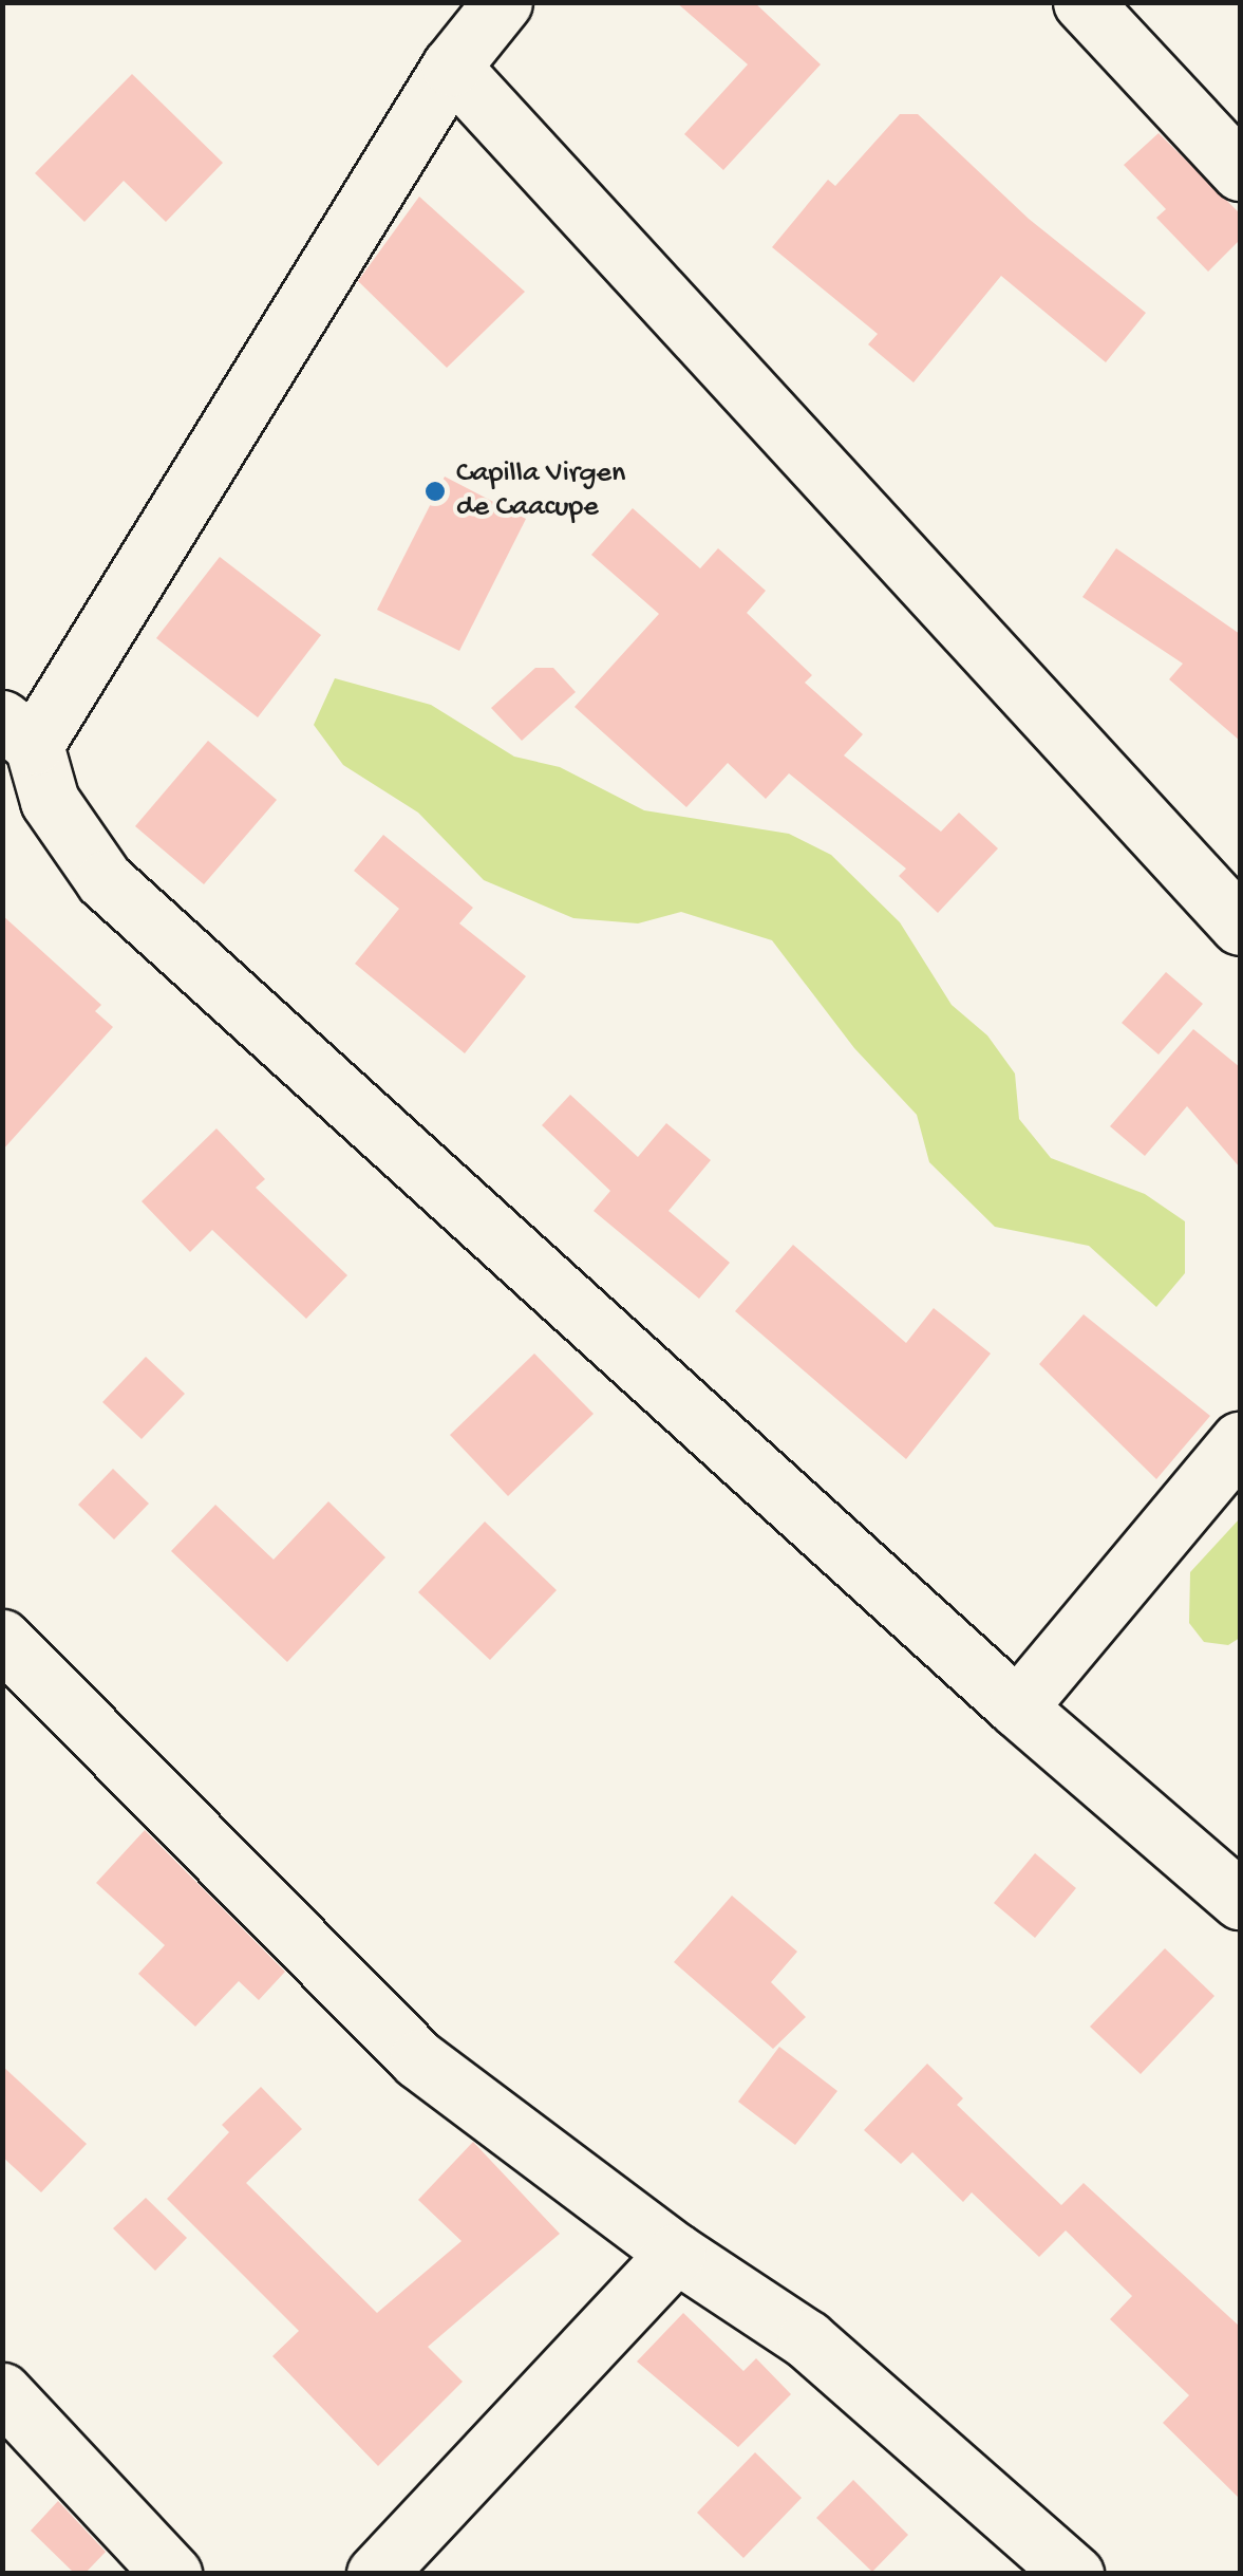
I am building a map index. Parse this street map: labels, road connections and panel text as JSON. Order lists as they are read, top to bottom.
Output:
{
  "places": ["Capilla Virgen de Caacupe"]
}
